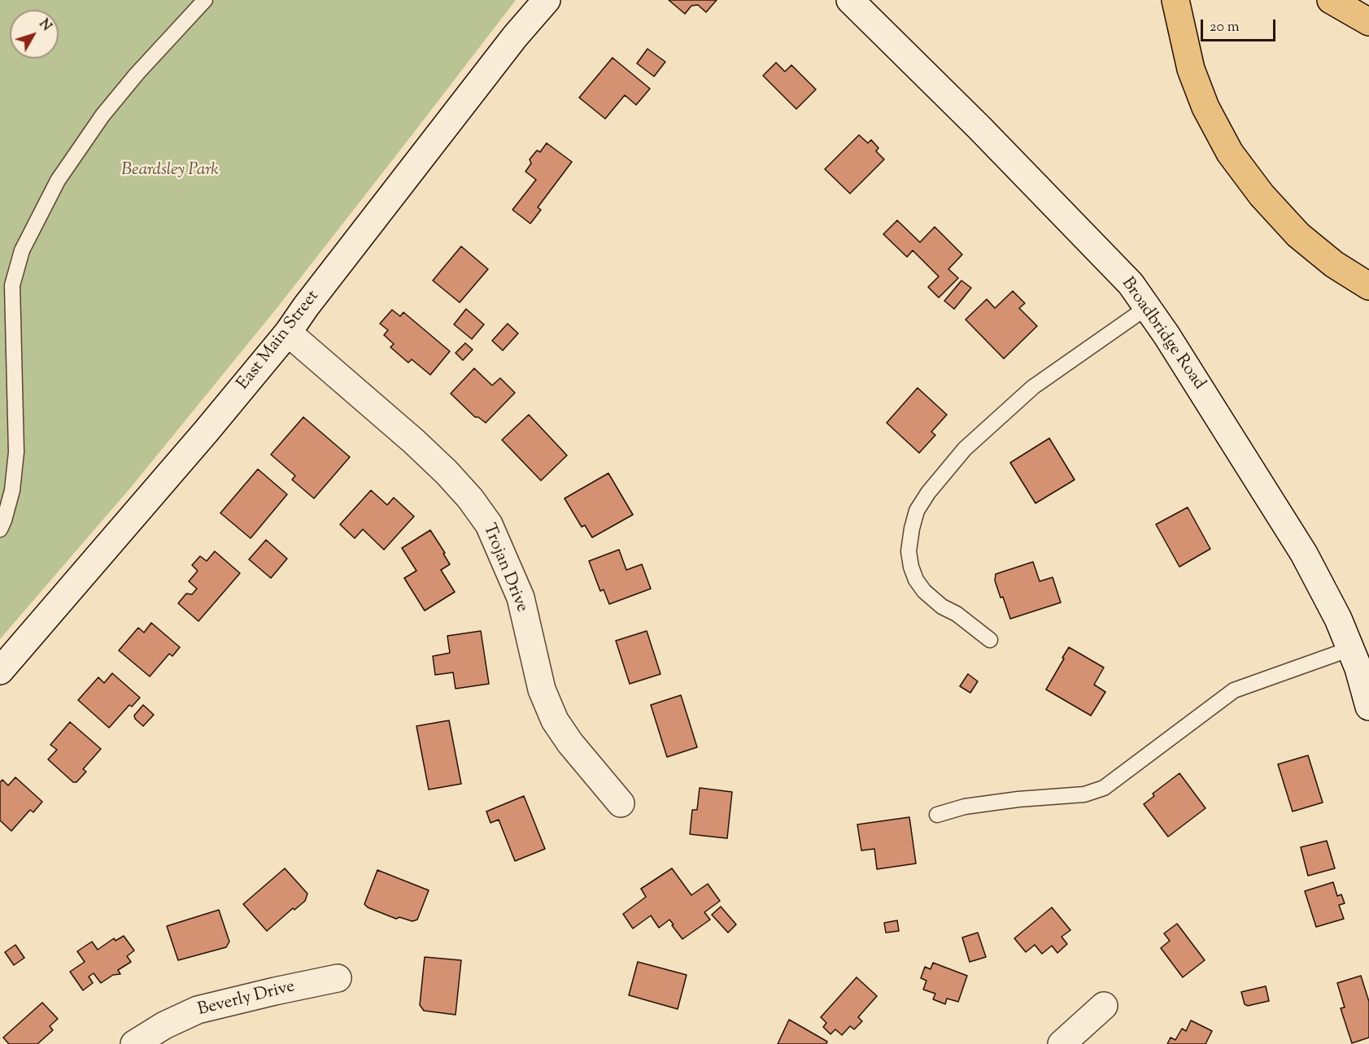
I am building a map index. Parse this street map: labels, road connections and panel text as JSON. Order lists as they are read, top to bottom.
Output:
{
  "streets": {
    "main road": [
      "Broadbridge Road",
      "East Main Street",
      "Trojan Drive",
      "Beverly Drive"
    ]
  },
  "crossings": [
    ["East Main Street", "Trojan Drive"]
  ],
  "parks": ["Beardsley Park"],
  "scale_bar": "20 m",
  "north": "top right"
}
